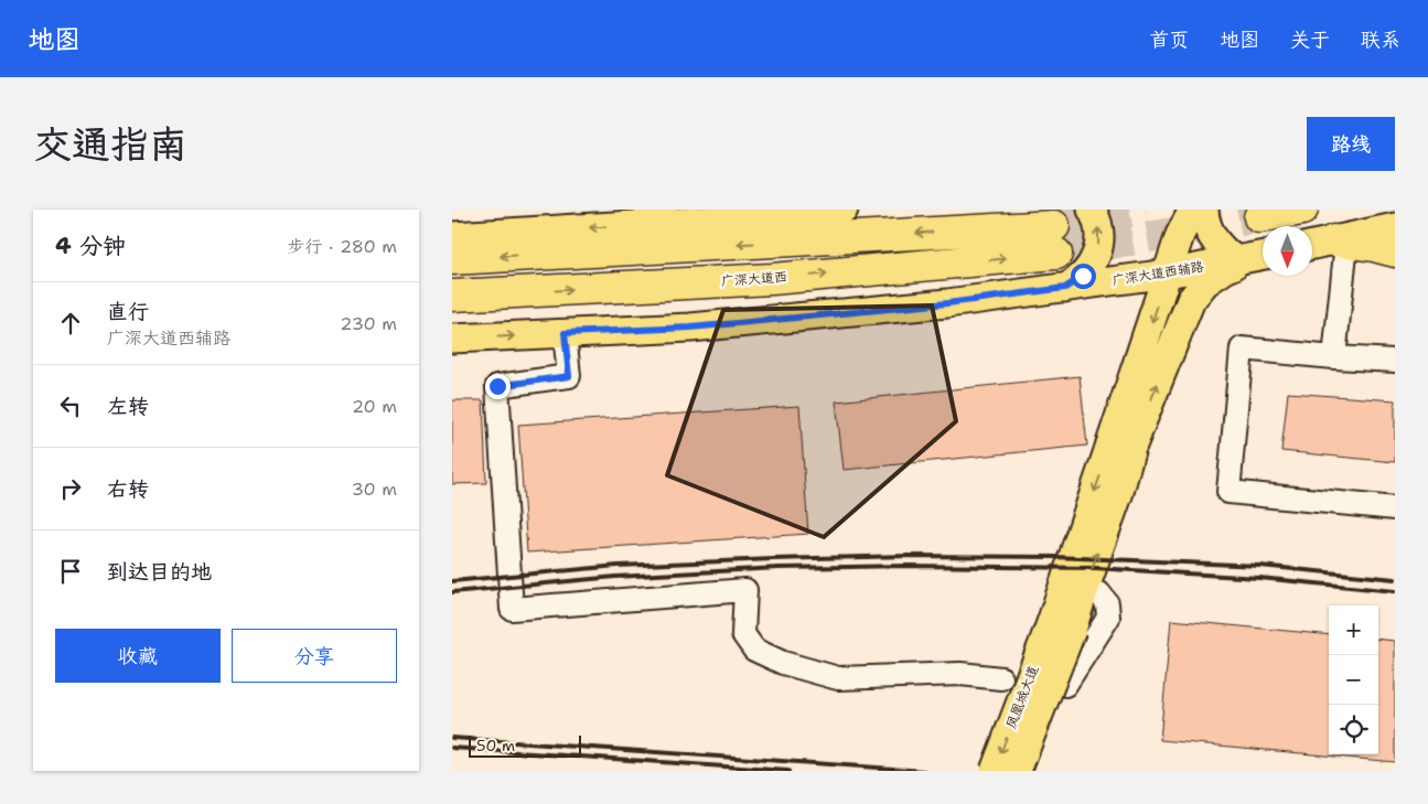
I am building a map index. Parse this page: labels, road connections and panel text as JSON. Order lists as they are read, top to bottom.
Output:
{
  "streets": {
    "highway": ["广深大道西"],
    "main road": ["广深大道西辅路", "凤凰城大道"]
  },
  "scale_bar": "50 m",
  "north": "bottom",
  "page": {
    "header": "地图",
    "nav": [
      "首页",
      "地图",
      "关于",
      "联系"
    ],
    "buttons": [
      "路线",
      ["收藏", "分享"]
    ],
    "title": "交通指南",
    "heading": ["4 分钟", "步行 · 280 m"],
    "list": [
      ["直行", "广深大道西辅路", "230 m"],
      ["左转", "20 m"],
      ["右转", "30 m"],
      "到达目的地"
    ],
    "map_buttons": ["+", "−"],
    "scale": "50 m"
  }
}
